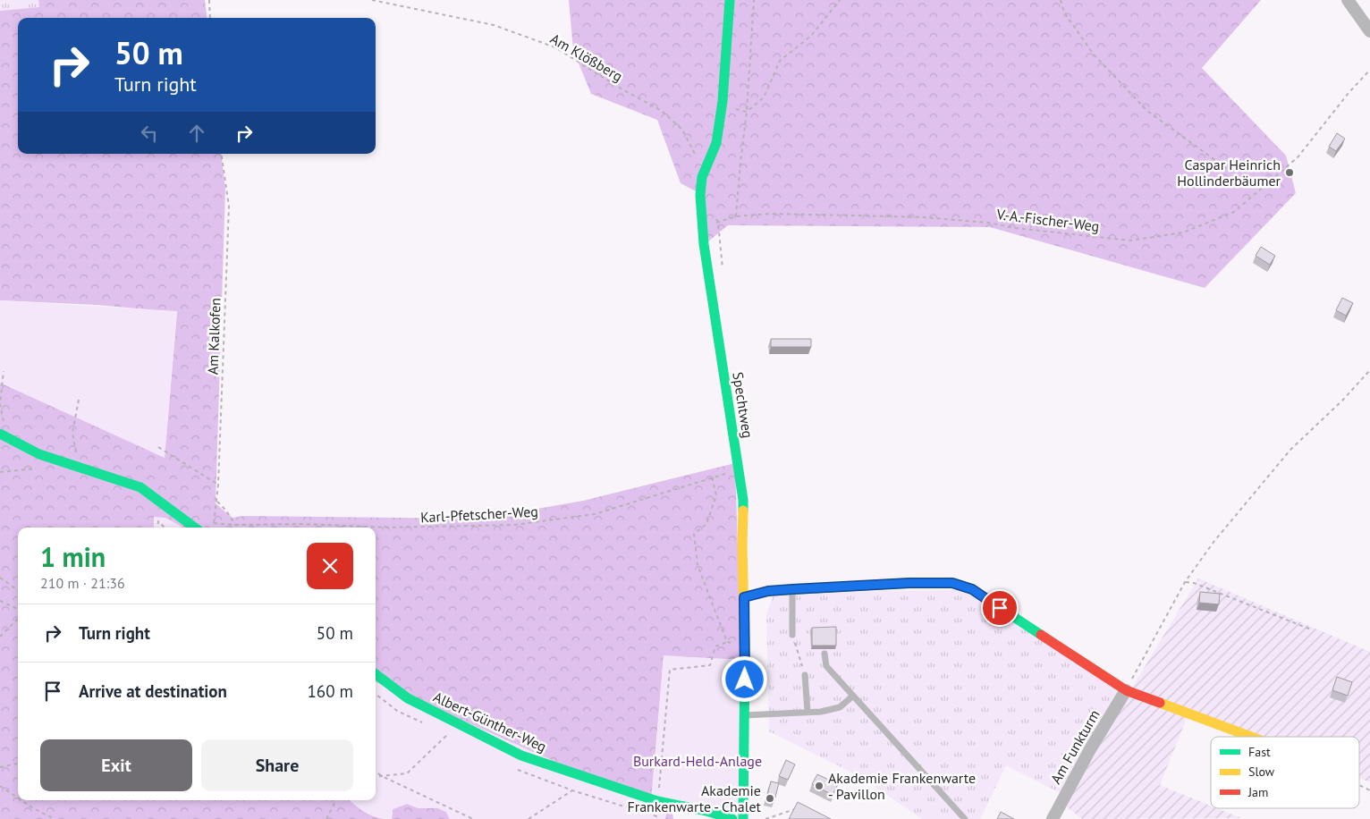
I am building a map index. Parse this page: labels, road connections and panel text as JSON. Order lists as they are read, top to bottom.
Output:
{
  "streets": {
    "street": ["Spechtweg", "Albert-Günther-Weg", "Am Funkturm"],
    "path": [
      "Am Klößberg",
      "V.-A.-Fischer-Weg",
      "Am Kalkofen",
      "Karl-Pfetscher-Weg"
    ]
  },
  "crossings": [
    ["Am Klößberg", "Spechtweg"],
    ["Am Kalkofen", "Karl-Pfetscher-Weg"],
    ["Spechtweg", "Karl-Pfetscher-Weg"]
  ],
  "parks": ["Burkard-Held-Anlage"],
  "places": ["Caspar Heinrich Hollinderbäumer", "Akademie Frankenwarte - Pavillon", "Akademie Frankenwarte - Chalet"],
  "legend": ["Fast", "Slow", "Jam"],
  "page": {
    "turn": ["50 m", "Turn right"],
    "heading": ["1 min", "210 m · 21:36"],
    "list": [
      {
        "name": "Turn right",
        "value": "50 m"
      },
      {
        "name": "Arrive at destination",
        "value": "160 m"
      }
    ],
    "buttons": ["Exit", "Share"]
  }
}
